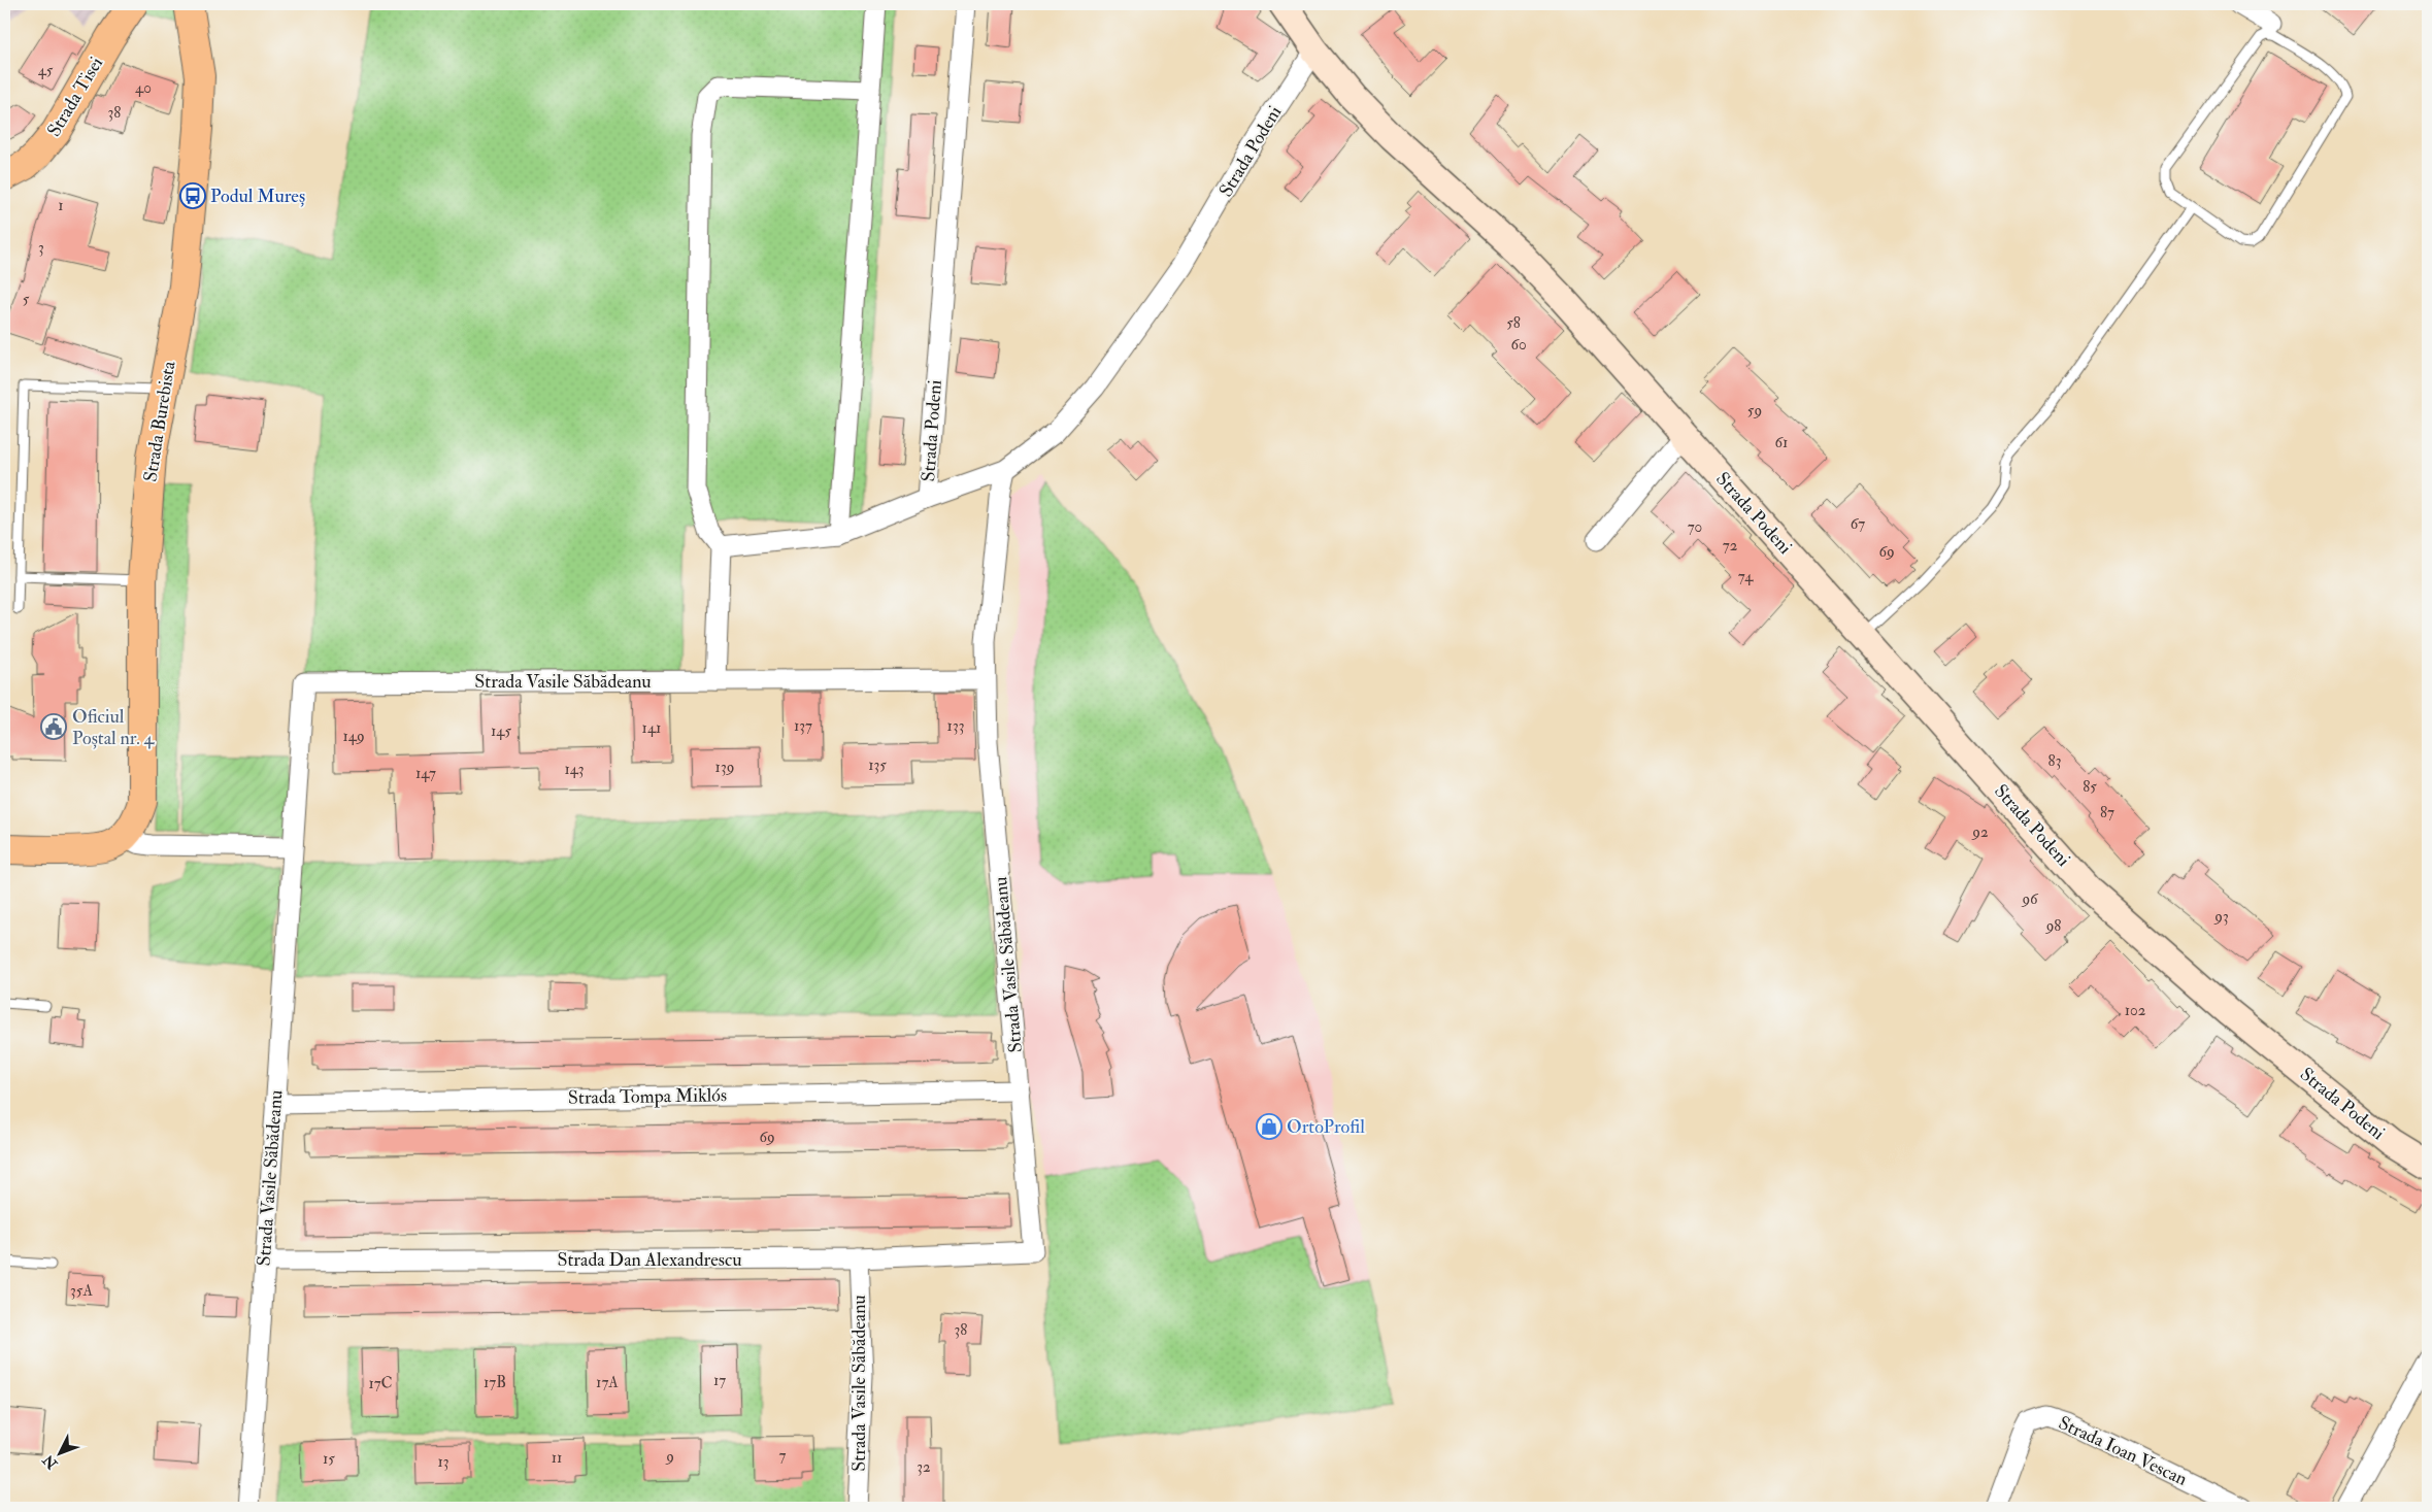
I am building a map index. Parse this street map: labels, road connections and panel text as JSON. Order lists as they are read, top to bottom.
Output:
{
  "streets": {
    "main road": ["Strada Tisei", "Strada Podeni", "Strada Burebista"],
    "street": [
      "Strada Vasile Săbădeanu",
      "Strada Tompa Miklós",
      "Strada Dan Alexandrescu",
      "Strada Ioan Vescan"
    ]
  },
  "crossings": [
    ["Strada Podeni", "Strada Vasile Săbădeanu"],
    ["Strada Vasile Săbădeanu", "Strada Tompa Miklós"],
    ["Strada Vasile Săbădeanu", "Strada Dan Alexandrescu"]
  ],
  "places": {
    "bus stop": ["Podul Mureș"],
    "public building": ["Oficiul Poștal nr. 4"],
    "shop": ["OrtoProfil"]
  },
  "house_numbers": [
    "45",
    "40",
    "38",
    "1",
    "3",
    "5",
    "58",
    "60",
    "59",
    "61",
    "67",
    "70",
    "72",
    "69",
    "74",
    "137",
    "133",
    "141",
    "145",
    "149",
    "83",
    "135",
    "139",
    "143",
    "147",
    "85",
    "87",
    "92",
    "96",
    "93",
    "98",
    "102",
    "69",
    "35A",
    "38",
    "17",
    "17B",
    "17A",
    "17C",
    "7",
    "9",
    "11",
    "15",
    "13",
    "32"
  ],
  "north": "bottom left"
}
